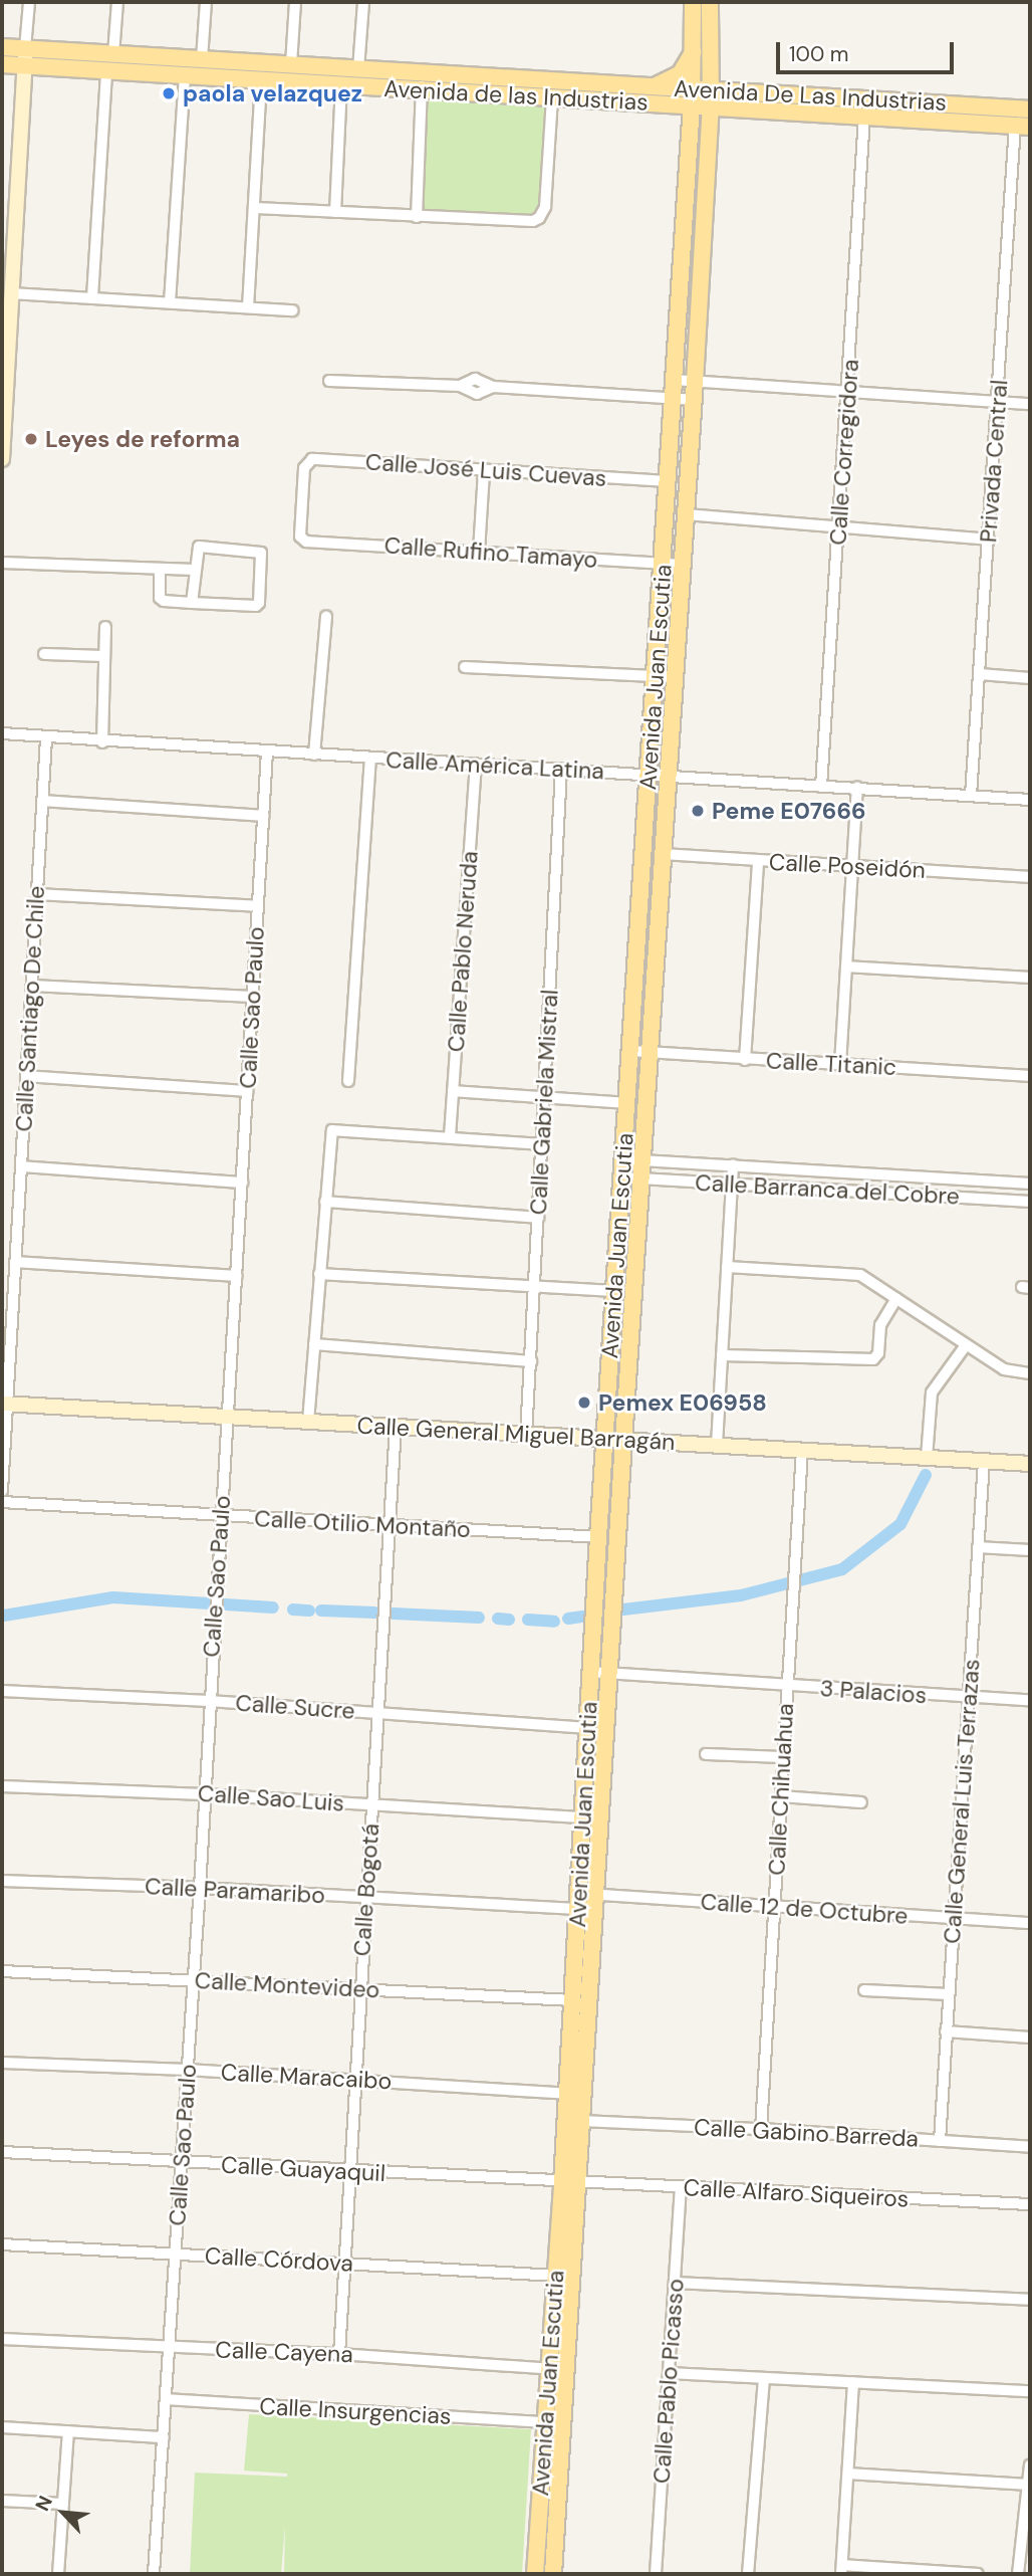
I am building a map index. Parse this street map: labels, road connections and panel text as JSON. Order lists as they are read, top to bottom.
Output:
{
  "streets": {
    "main road": [
      "Avenida de las Industrias",
      "Avenida De Las Industrias",
      "Avenida Juan Escutia",
      "Calle General Miguel Barragán"
    ],
    "street": [
      "Calle Corregidora",
      "Privada Central",
      "Calle José Luis Cuevas",
      "Calle Rufino Tamayo",
      "Calle América Latina",
      "Calle Poseidón",
      "Calle Pablo Neruda",
      "Calle Sao Paulo",
      "Calle Santiago De Chile",
      "Calle Titanic",
      "Calle Gabriela Mistral",
      "Calle Barranca del Cobre",
      "Calle Otilio Montaño",
      "3 Palacios",
      "Calle Sucre",
      "Calle Chihuahua",
      "Calle Sao Luis",
      "Calle General Luis Terrazas",
      "Calle Bogotá",
      "Calle Paramaribo",
      "Calle 12 de Octubre",
      "Calle Montevideo",
      "Calle Maracaibo",
      "Calle Gabino Barreda",
      "Calle Guayaquil",
      "Calle Alfaro Siqueiros",
      "Calle Córdova",
      "Calle Cayena",
      "Calle Pablo Picasso",
      "Calle Insurgencias"
    ]
  },
  "crossings": [
    ["Avenida de las Industrias", "Calle Corregidora"],
    ["Avenida de las Industrias", "Privada Central"],
    ["Avenida de las Industrias", "Avenida Juan Escutia"],
    ["Avenida De Las Industrias", "Avenida Juan Escutia"],
    ["Calle Corregidora", "Calle América Latina"],
    ["Privada Central", "Calle América Latina"],
    ["Calle José Luis Cuevas", "Calle Rufino Tamayo"],
    ["Calle José Luis Cuevas", "Avenida Juan Escutia"],
    ["Calle Rufino Tamayo", "Avenida Juan Escutia"],
    ["Avenida Juan Escutia", "Calle América Latina"],
    ["Avenida Juan Escutia", "Calle Poseidón"],
    ["Avenida Juan Escutia", "Calle Titanic"],
    ["Avenida Juan Escutia", "Calle Barranca del Cobre"],
    ["Avenida Juan Escutia", "Calle General Miguel Barragán"],
    ["Avenida Juan Escutia", "Calle Otilio Montaño"],
    ["Avenida Juan Escutia", "3 Palacios"],
    ["Avenida Juan Escutia", "Calle Sucre"],
    ["Avenida Juan Escutia", "Calle Sao Luis"],
    ["Avenida Juan Escutia", "Calle Paramaribo"],
    ["Avenida Juan Escutia", "Calle 12 de Octubre"],
    ["Avenida Juan Escutia", "Calle Montevideo"],
    ["Avenida Juan Escutia", "Calle Maracaibo"],
    ["Avenida Juan Escutia", "Calle Gabino Barreda"],
    ["Avenida Juan Escutia", "Calle Guayaquil"],
    ["Avenida Juan Escutia", "Calle Alfaro Siqueiros"],
    ["Avenida Juan Escutia", "Calle Córdova"],
    ["Avenida Juan Escutia", "Calle Cayena"],
    ["Avenida Juan Escutia", "Calle Insurgencias"],
    ["Calle América Latina", "Calle Pablo Neruda"],
    ["Calle América Latina", "Calle Sao Paulo"],
    ["Calle América Latina", "Calle Santiago De Chile"],
    ["Calle América Latina", "Calle Gabriela Mistral"],
    ["Calle Sao Paulo", "Calle General Miguel Barragán"],
    ["Calle Sao Paulo", "Calle Otilio Montaño"],
    ["Calle Sao Paulo", "Calle Sucre"],
    ["Calle Sao Paulo", "Calle Sao Luis"],
    ["Calle Sao Paulo", "Calle Paramaribo"],
    ["Calle Sao Paulo", "Calle Montevideo"],
    ["Calle Sao Paulo", "Calle Maracaibo"],
    ["Calle Sao Paulo", "Calle Guayaquil"],
    ["Calle Sao Paulo", "Calle Córdova"],
    ["Calle Sao Paulo", "Calle Cayena"],
    ["Calle Sao Paulo", "Calle Insurgencias"],
    ["Calle Santiago De Chile", "Calle General Miguel Barragán"],
    ["Calle Gabriela Mistral", "Calle General Miguel Barragán"],
    ["Calle General Miguel Barragán", "Calle Chihuahua"],
    ["Calle General Miguel Barragán", "Calle General Luis Terrazas"],
    ["Calle General Miguel Barragán", "Calle Bogotá"],
    ["Calle Otilio Montaño", "Calle Bogotá"],
    ["3 Palacios", "Calle Chihuahua"],
    ["3 Palacios", "Calle General Luis Terrazas"],
    ["Calle Sucre", "Calle Bogotá"],
    ["Calle Chihuahua", "Calle 12 de Octubre"],
    ["Calle Chihuahua", "Calle Gabino Barreda"],
    ["Calle Sao Luis", "Calle Bogotá"],
    ["Calle General Luis Terrazas", "Calle 12 de Octubre"],
    ["Calle General Luis Terrazas", "Calle Gabino Barreda"],
    ["Calle Bogotá", "Calle Paramaribo"],
    ["Calle Bogotá", "Calle Montevideo"],
    ["Calle Bogotá", "Calle Maracaibo"],
    ["Calle Bogotá", "Calle Guayaquil"],
    ["Calle Bogotá", "Calle Córdova"],
    ["Calle Bogotá", "Calle Cayena"],
    ["Calle Paramaribo", "Calle 12 de Octubre"],
    ["Calle Guayaquil", "Calle Alfaro Siqueiros"],
    ["Calle Alfaro Siqueiros", "Calle Pablo Picasso"]
  ],
  "places": [
    "paola velazquez",
    "Leyes de reforma",
    "Peme E07666",
    "Pemex E06958"
  ],
  "scale_bar": "100 m",
  "north": "top left"
}
